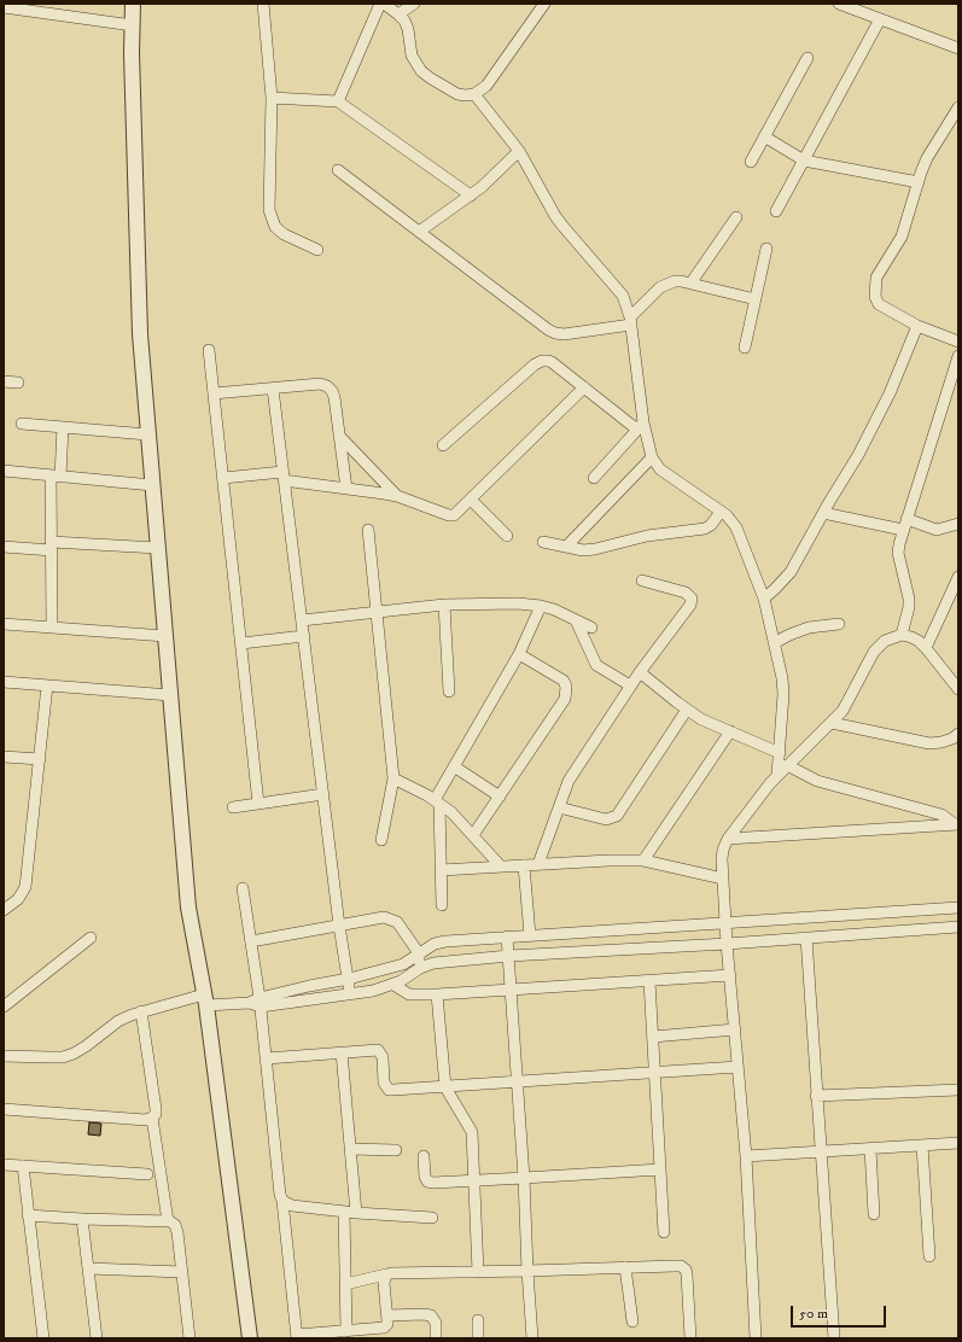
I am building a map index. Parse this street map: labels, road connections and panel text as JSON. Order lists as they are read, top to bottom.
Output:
{
  "scale_bar": "50 m"
}
